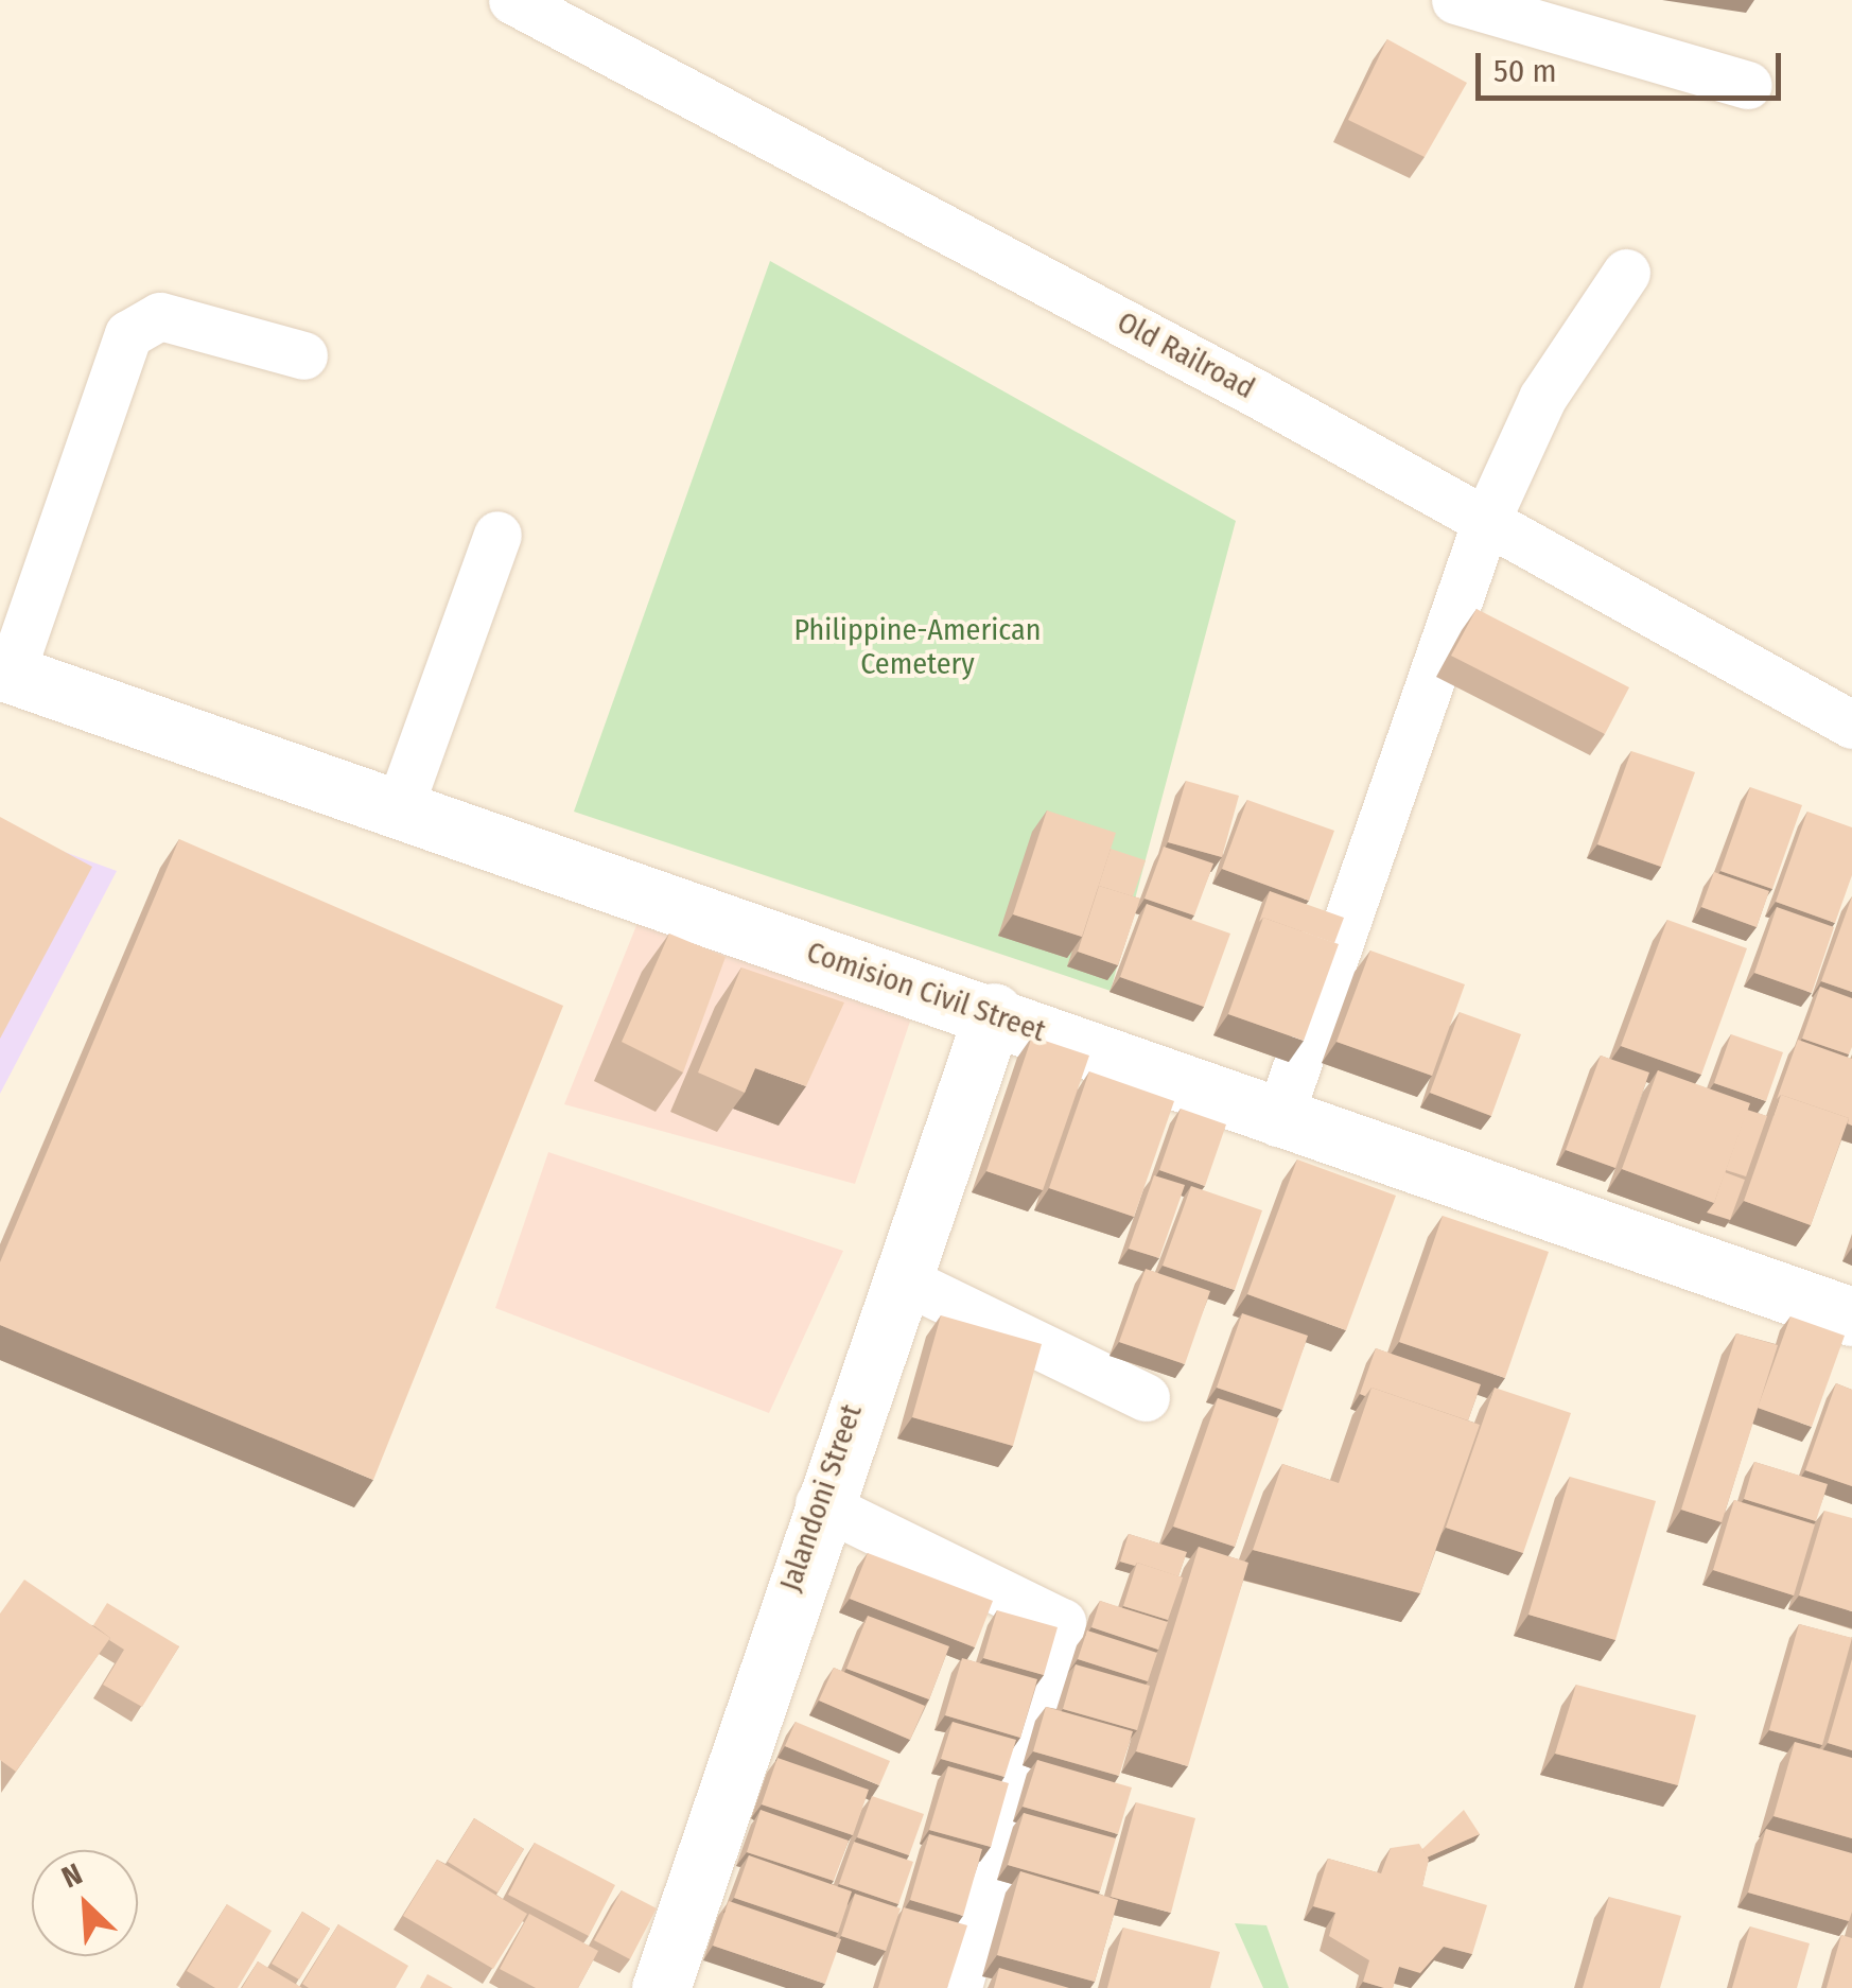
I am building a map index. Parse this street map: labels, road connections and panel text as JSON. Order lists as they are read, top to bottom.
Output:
{
  "streets": {
    "main road": ["Comision Civil Street", "Jalandoni Street"],
    "street": ["Old Railroad"]
  },
  "crossings": [
    ["Comision Civil Street", "Jalandoni Street"]
  ],
  "parks": ["Philippine-American Cemetery"],
  "scale_bar": "50 m",
  "north": "top left"
}
